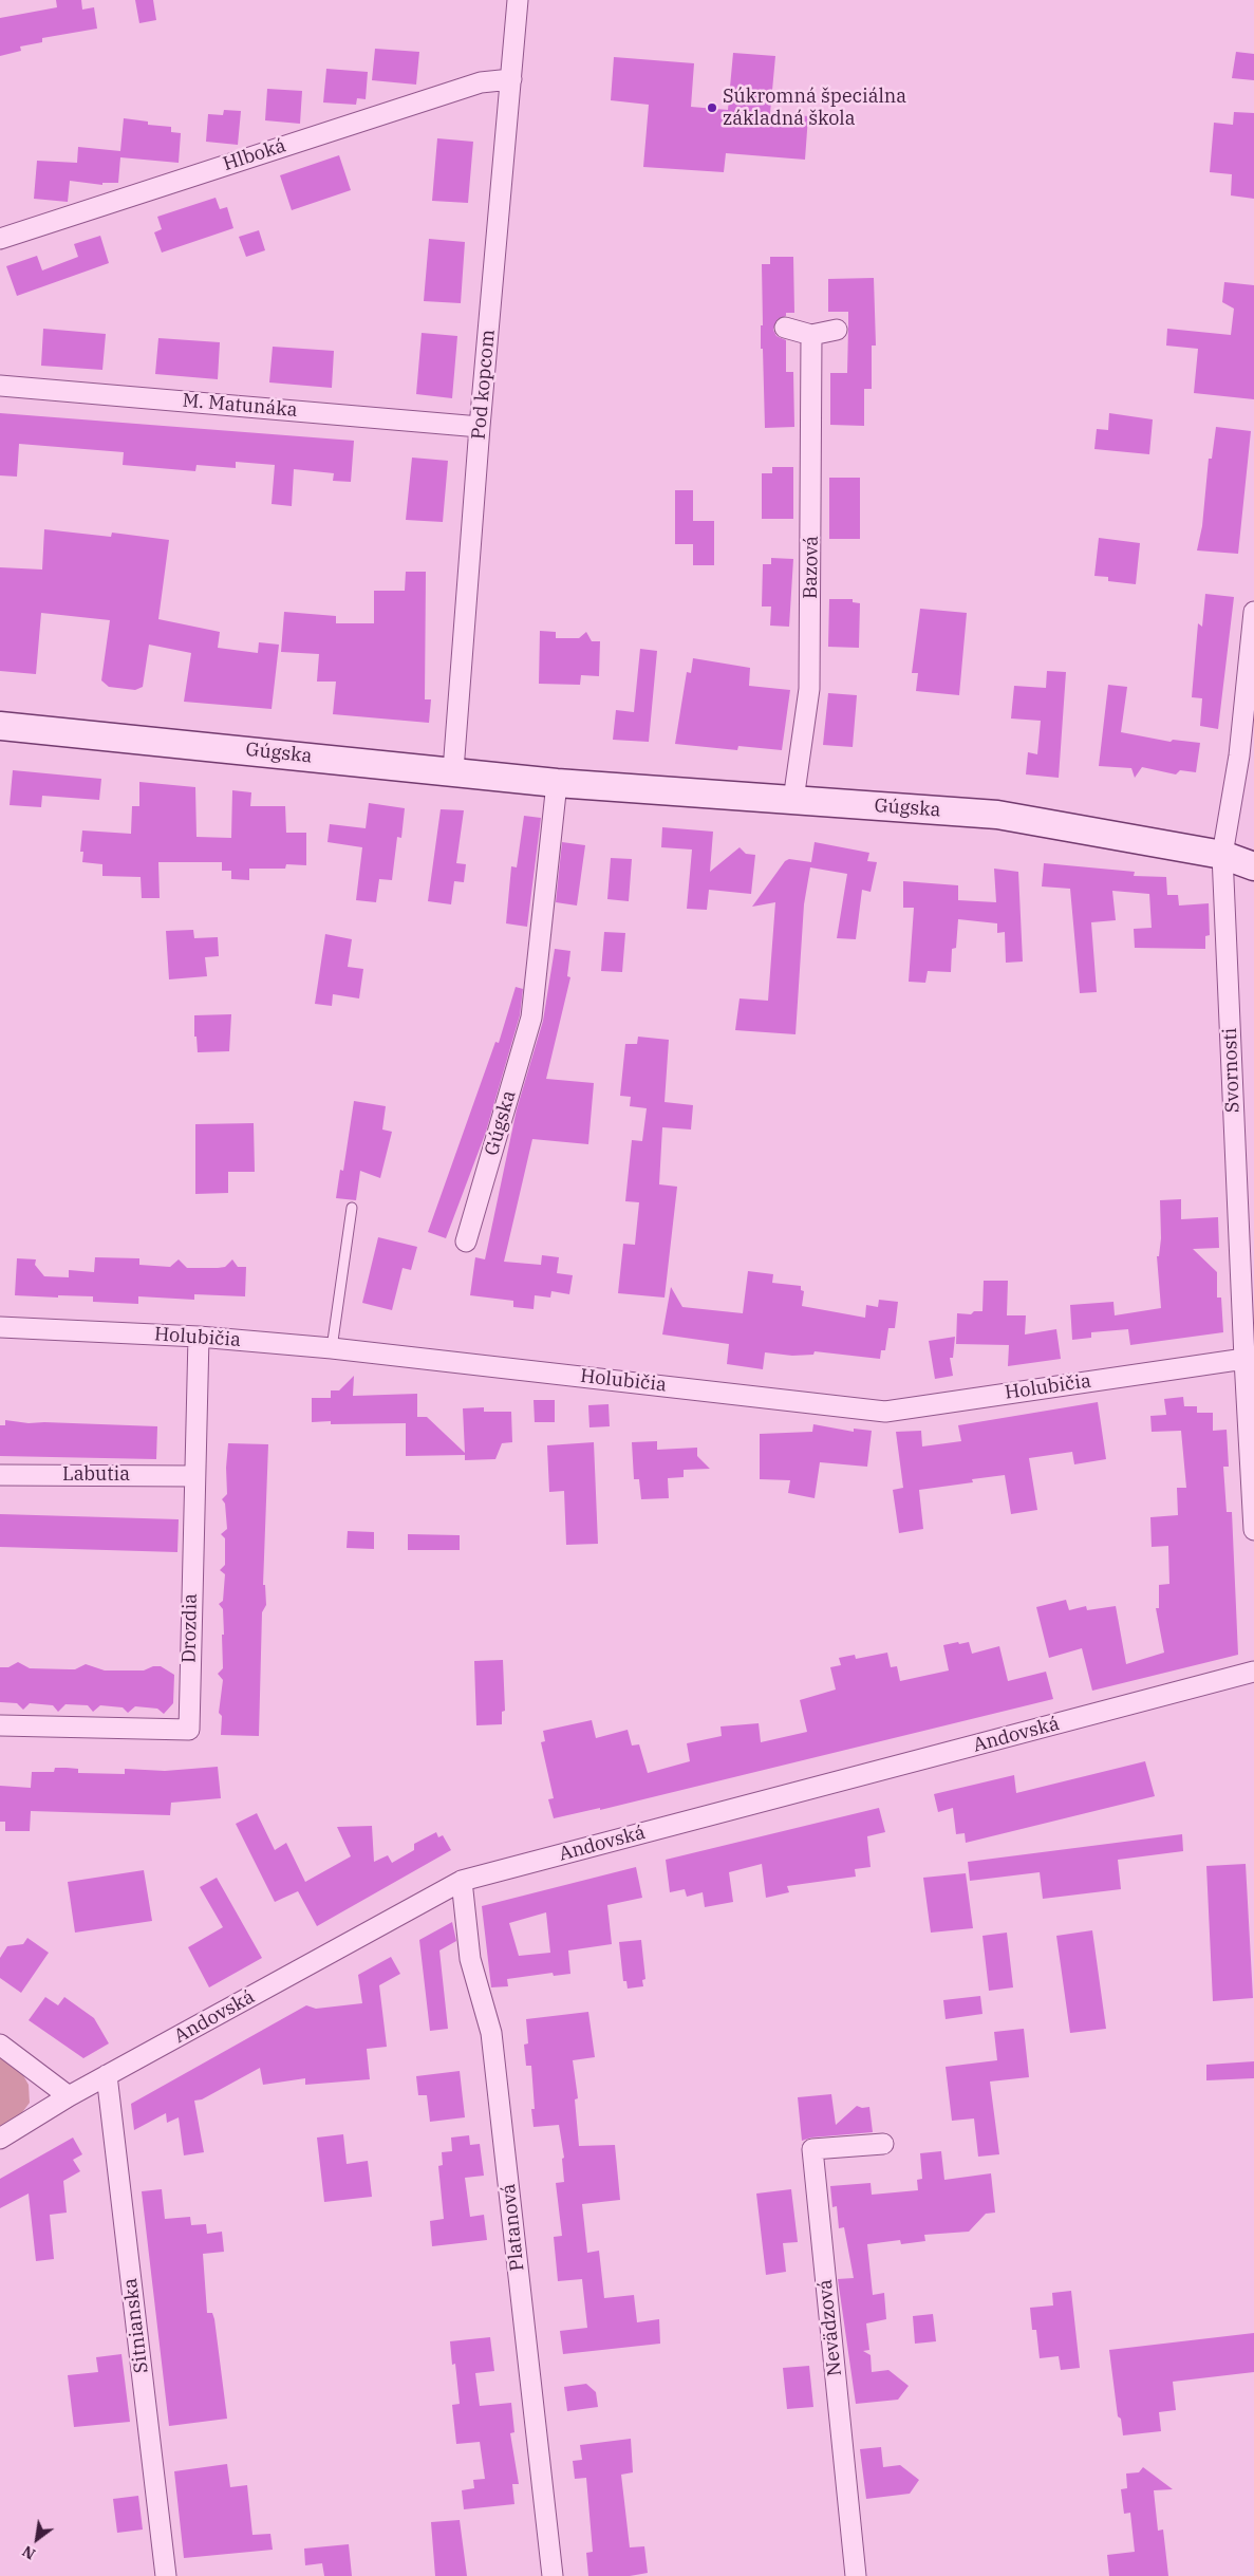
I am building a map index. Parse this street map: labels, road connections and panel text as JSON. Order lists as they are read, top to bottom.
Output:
{
  "streets": {
    "main road": ["Gúgska"],
    "street": [
      "Hlboká",
      "Pod kopcom",
      "M. Matunáka",
      "Bazová",
      "Svornosti",
      "Holubičia",
      "Labutia",
      "Drozdia",
      "Andovská",
      "Platanová",
      "Sitnianska",
      "Nevädzová"
    ]
  },
  "crossings": [
    ["Hlboká", "Pod kopcom"],
    ["Pod kopcom", "M. Matunáka"],
    ["Pod kopcom", "Gúgska"],
    ["Bazová", "Gúgska"],
    ["Gúgska", "Svornosti"],
    ["Svornosti", "Holubičia"],
    ["Holubičia", "Drozdia"],
    ["Labutia", "Drozdia"],
    ["Andovská", "Platanová"],
    ["Andovská", "Sitnianska"]
  ],
  "places": ["Súkromná špeciálna základná škola"],
  "north": "bottom left"
}
